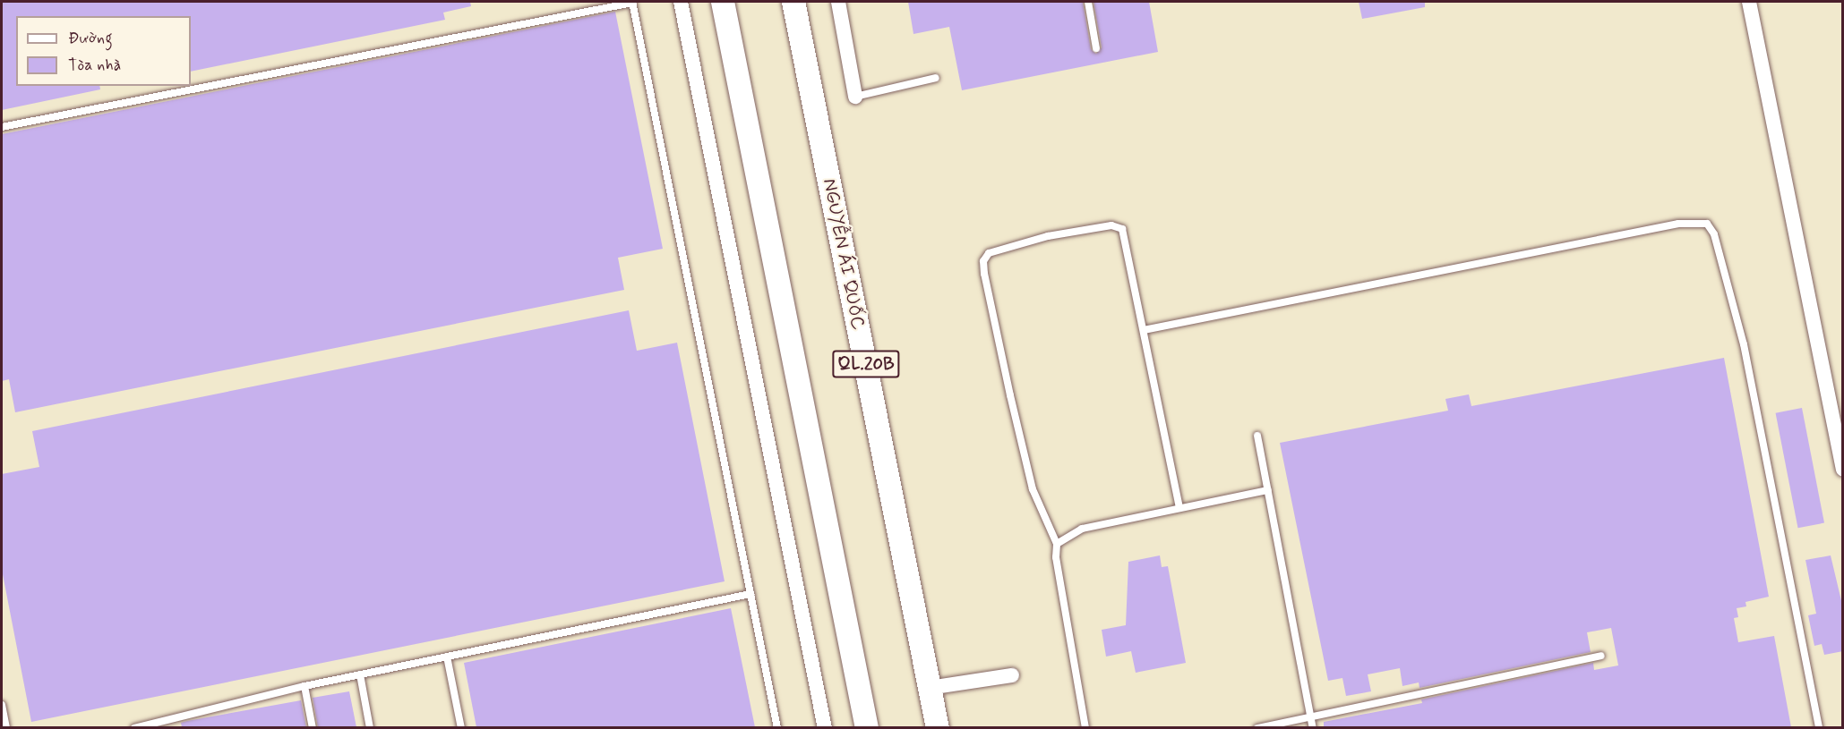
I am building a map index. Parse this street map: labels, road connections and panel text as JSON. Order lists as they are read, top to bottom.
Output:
{
  "streets": {
    "main road": ["NGUYỄN ÁI QUỐC", "QL.20B"]
  },
  "legend": ["Đường", "Tòa nhà"]
}
